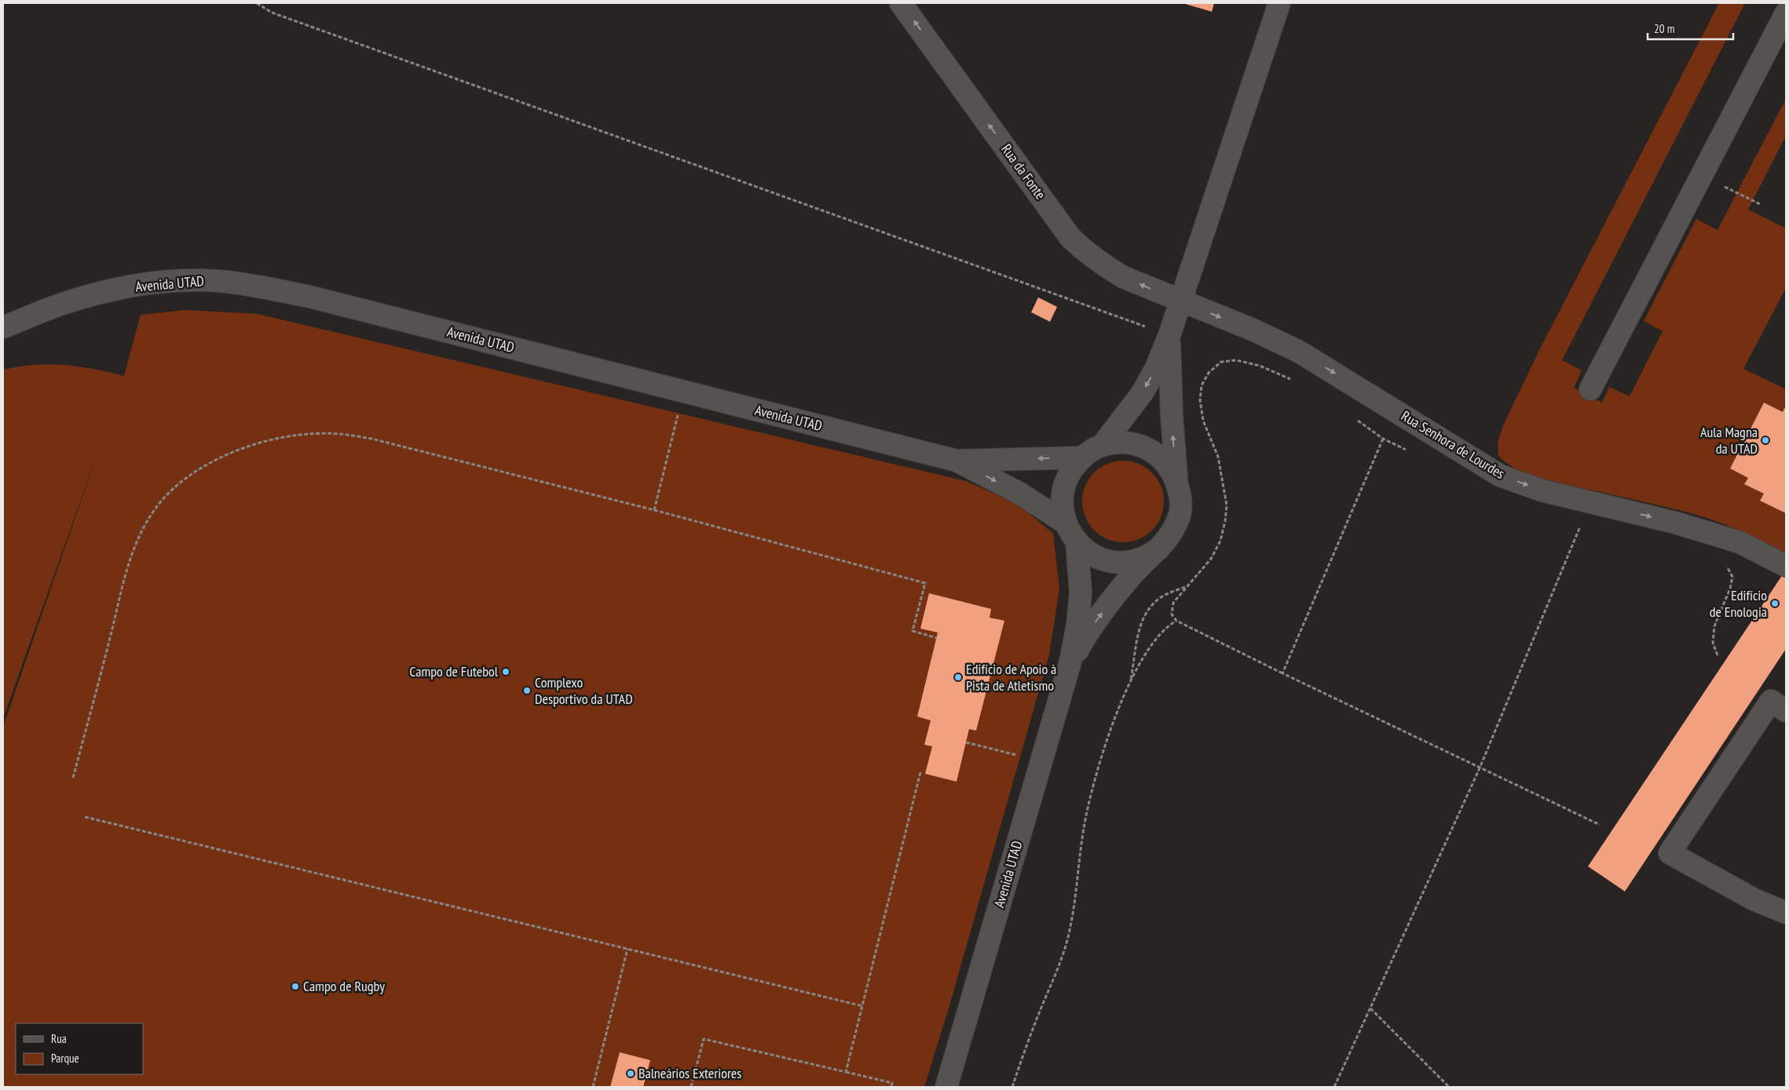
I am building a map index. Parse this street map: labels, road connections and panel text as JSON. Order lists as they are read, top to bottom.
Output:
{
  "streets": {
    "street": ["Rua da Fonte", "Avenida UTAD", "Rua Senhora de Lourdes"]
  },
  "crossings": [
    ["Rua da Fonte", "Rua Senhora de Lourdes"]
  ],
  "one_way": ["Rua da Fonte", "Rua Senhora de Lourdes"],
  "places": [
    "Aula Magna da UTAD",
    "Edifício de Enologia",
    "Campo de Futebol",
    "Edifício de Apoio à Pista de Atletismo",
    "Complexo Desportivo da UTAD",
    "Campo de Rugby",
    "Balneários Exteriores"
  ],
  "legend": ["Rua", "Parque"],
  "scale_bar": "20 m"
}
